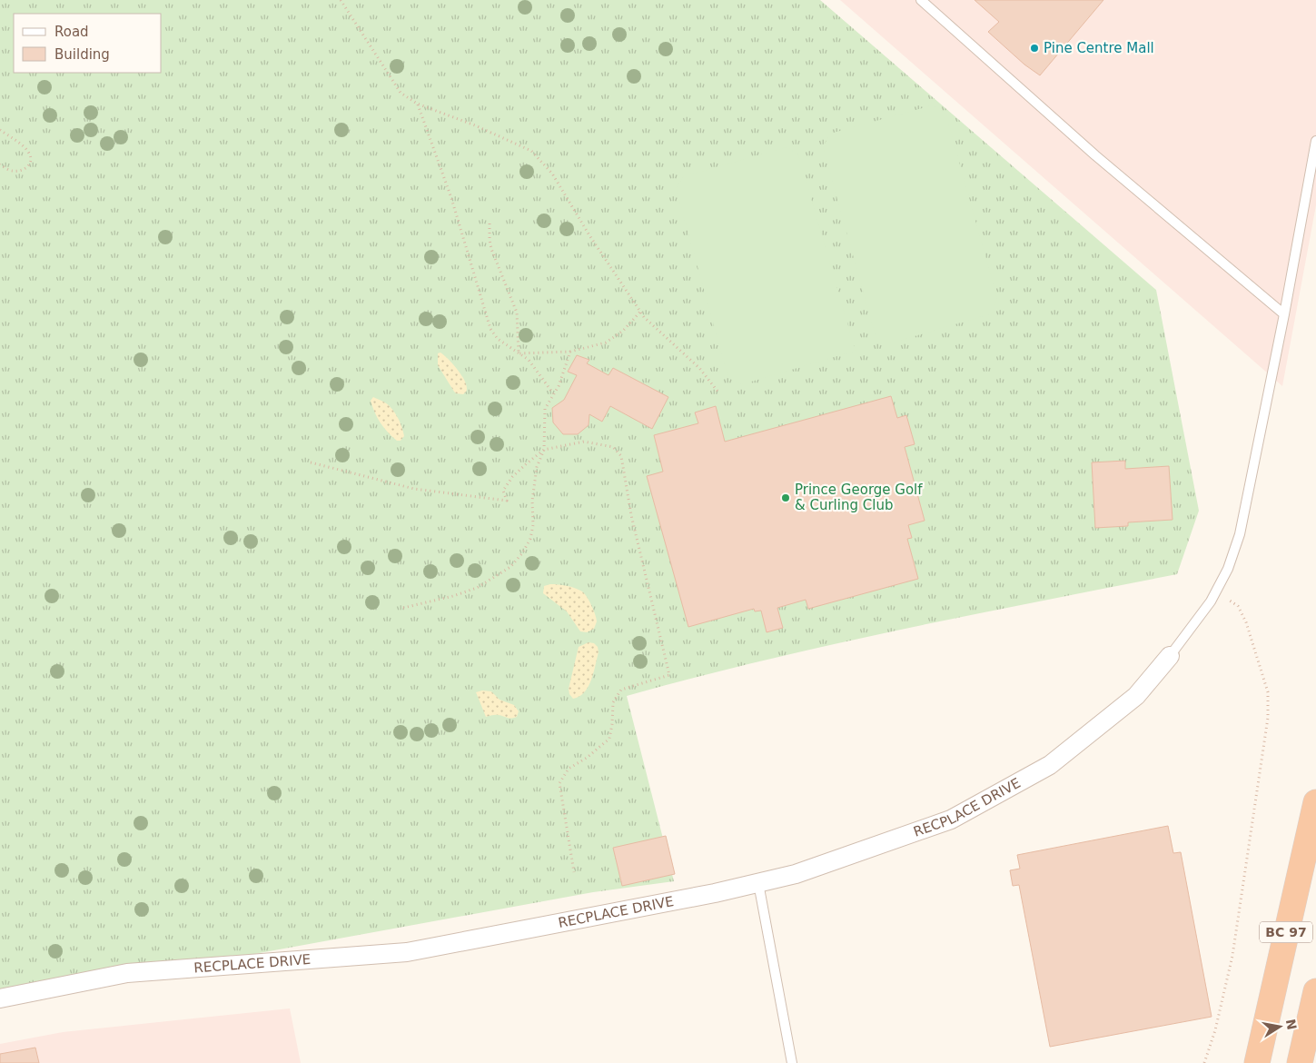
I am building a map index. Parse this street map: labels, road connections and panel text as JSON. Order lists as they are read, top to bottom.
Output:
{
  "streets": {
    "highway": ["BC 97"],
    "street": ["RECPLACE DRIVE"]
  },
  "places": ["Pine Centre Mall", "Prince George Golf & Curling Club"],
  "legend": ["Road", "Building"],
  "north": "right"
}
